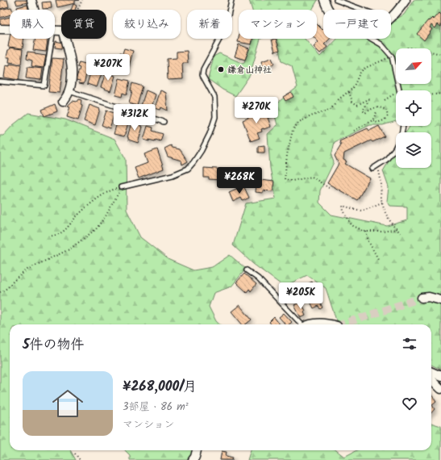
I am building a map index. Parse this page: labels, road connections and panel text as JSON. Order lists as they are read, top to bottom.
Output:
{
  "places": ["鎌倉山神社"],
  "north": "top right",
  "page": {
    "chip": [
      "購入",
      "賃貸",
      "絞り込み",
      "新着",
      "マンション",
      "一戸建て"
    ],
    "price": [
      "¥207K",
      "¥270K",
      "¥312K",
      "¥268K",
      "¥205K"
    ],
    "heading": "5件の物件",
    "list": [
      {
        "name": "¥268,000/月",
        "note": "3部屋 · 86 m² · マンション"
      }
    ]
  }
}
